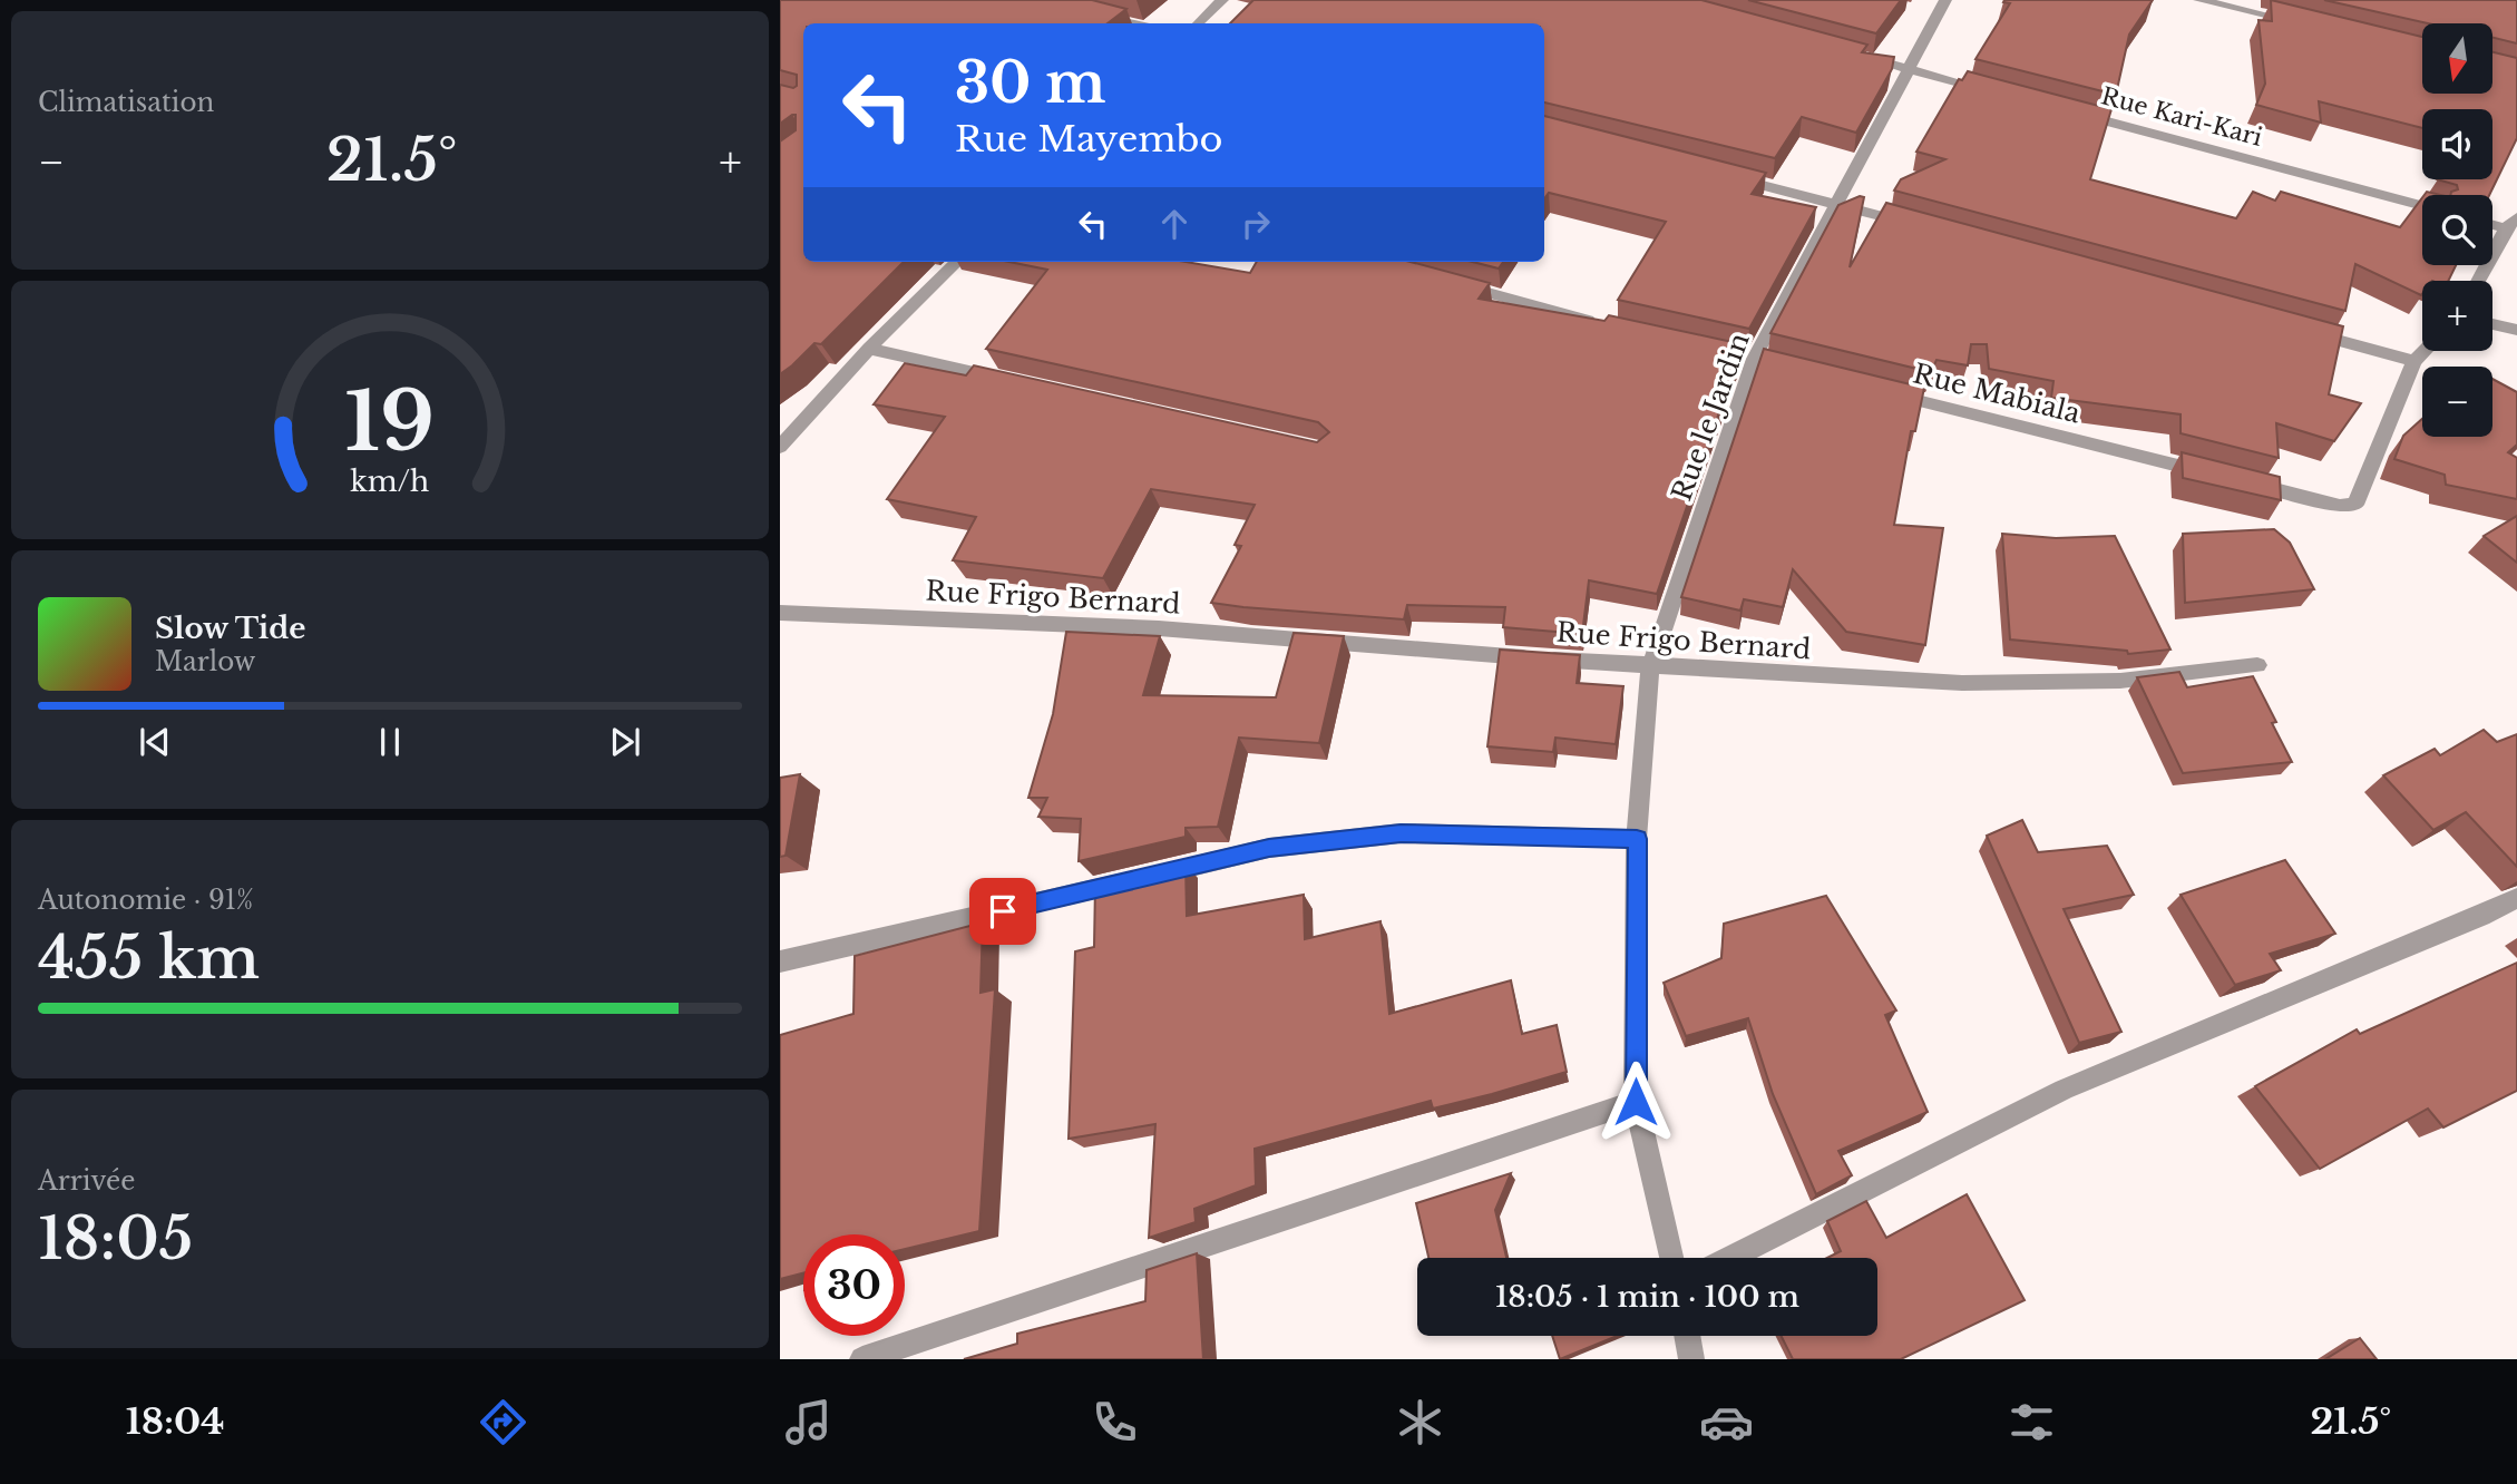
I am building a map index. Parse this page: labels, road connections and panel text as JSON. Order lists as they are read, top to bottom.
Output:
{
  "streets": {
    "street": [
      "Rue Kari-Kari",
      "Rue Mabiala",
      "Rue le Jardin",
      "Rue Frigo Bernard"
    ]
  },
  "crossings": [
    ["Rue le Jardin", "Rue Frigo Bernard"]
  ],
  "north": "bottom",
  "page": {
    "tile": [
      "Climatisation",
      ["Autonomie · 91%", "455 km"],
      ["Arrivée", "18:05"]
    ],
    "map_buttons": ["+", "−"],
    "turn": ["30 m", "Rue Mayembo"],
    "heat": ["−", "21.5°", "+"],
    "song": ["Slow Tide", "Marlow"],
    "limit": "30",
    "trip": "18:05 · 1 min · 100 m",
    "tabs": ["18:04", "21.5°"],
    "gauge": ["19", "km/h"]
  }
}
